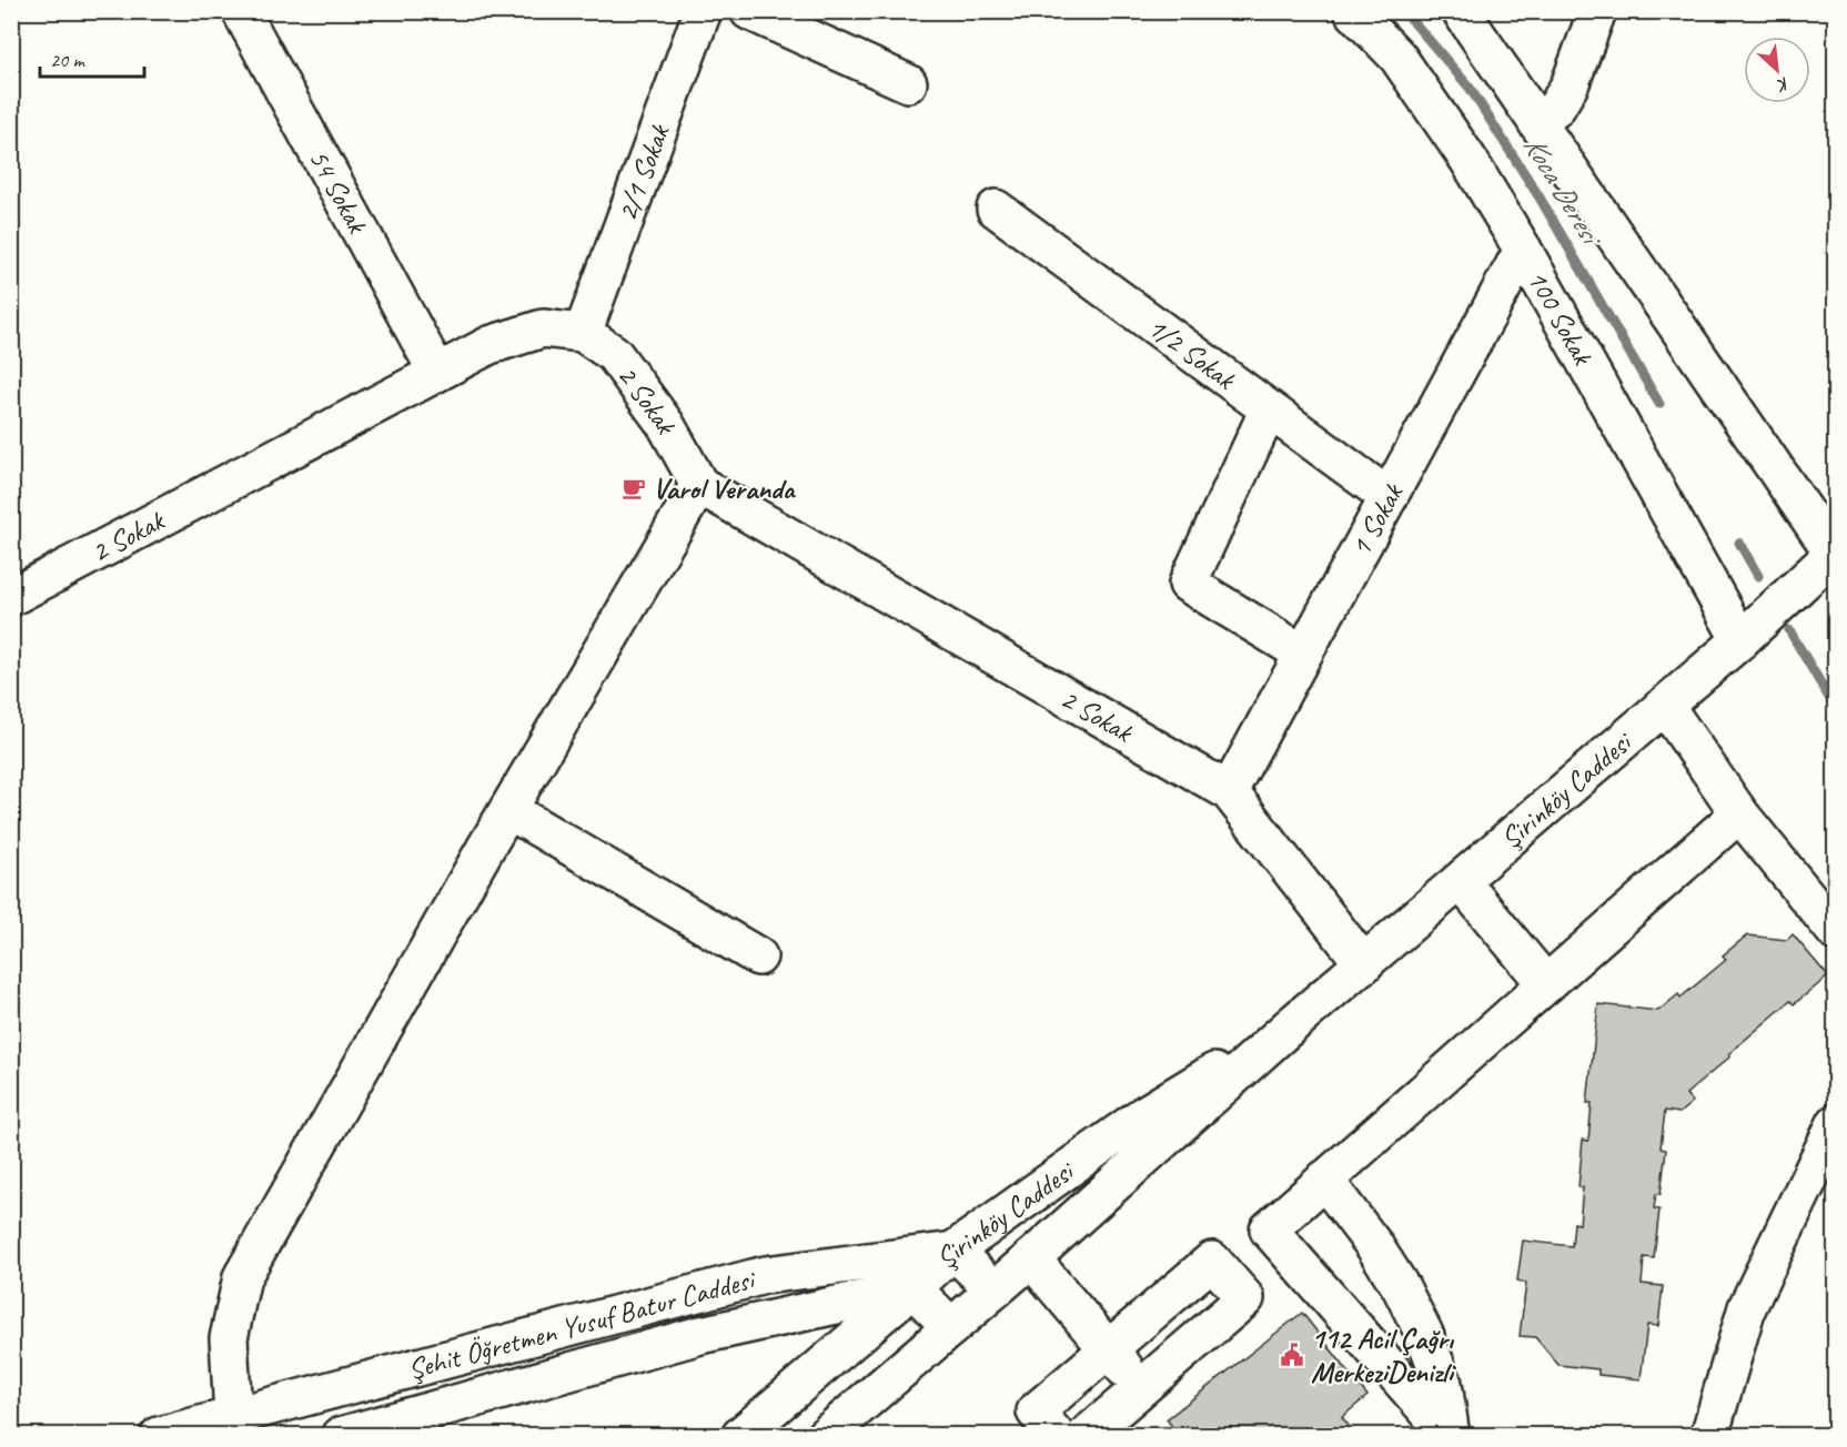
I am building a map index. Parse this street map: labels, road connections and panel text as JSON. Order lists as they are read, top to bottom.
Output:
{
  "streets": {
    "street": [
      "2/1 Sokak",
      "54 Sokak",
      "100 Sokak",
      "1/2 Sokak",
      "2 Sokak",
      "1 Sokak",
      "Şirinköy Caddesi",
      "Şehit Öğretmen Yusuf Batur Caddesi"
    ]
  },
  "crossings": [
    ["2/1 Sokak", "2 Sokak"],
    ["54 Sokak", "2 Sokak"],
    ["100 Sokak", "1 Sokak"],
    ["100 Sokak", "Şirinköy Caddesi"],
    ["1/2 Sokak", "1 Sokak"],
    ["2 Sokak", "1 Sokak"],
    ["2 Sokak", "Şirinköy Caddesi"],
    ["Şirinköy Caddesi", "Şehit Öğretmen Yusuf Batur Caddesi"]
  ],
  "water": ["Koca Deresi"],
  "places": {
    "cafe": ["Varol Veranda"],
    "public building": ["112 Acil Çağrı MerkeziDenizli"]
  },
  "scale_bar": "20 m",
  "north": "bottom right"
}
